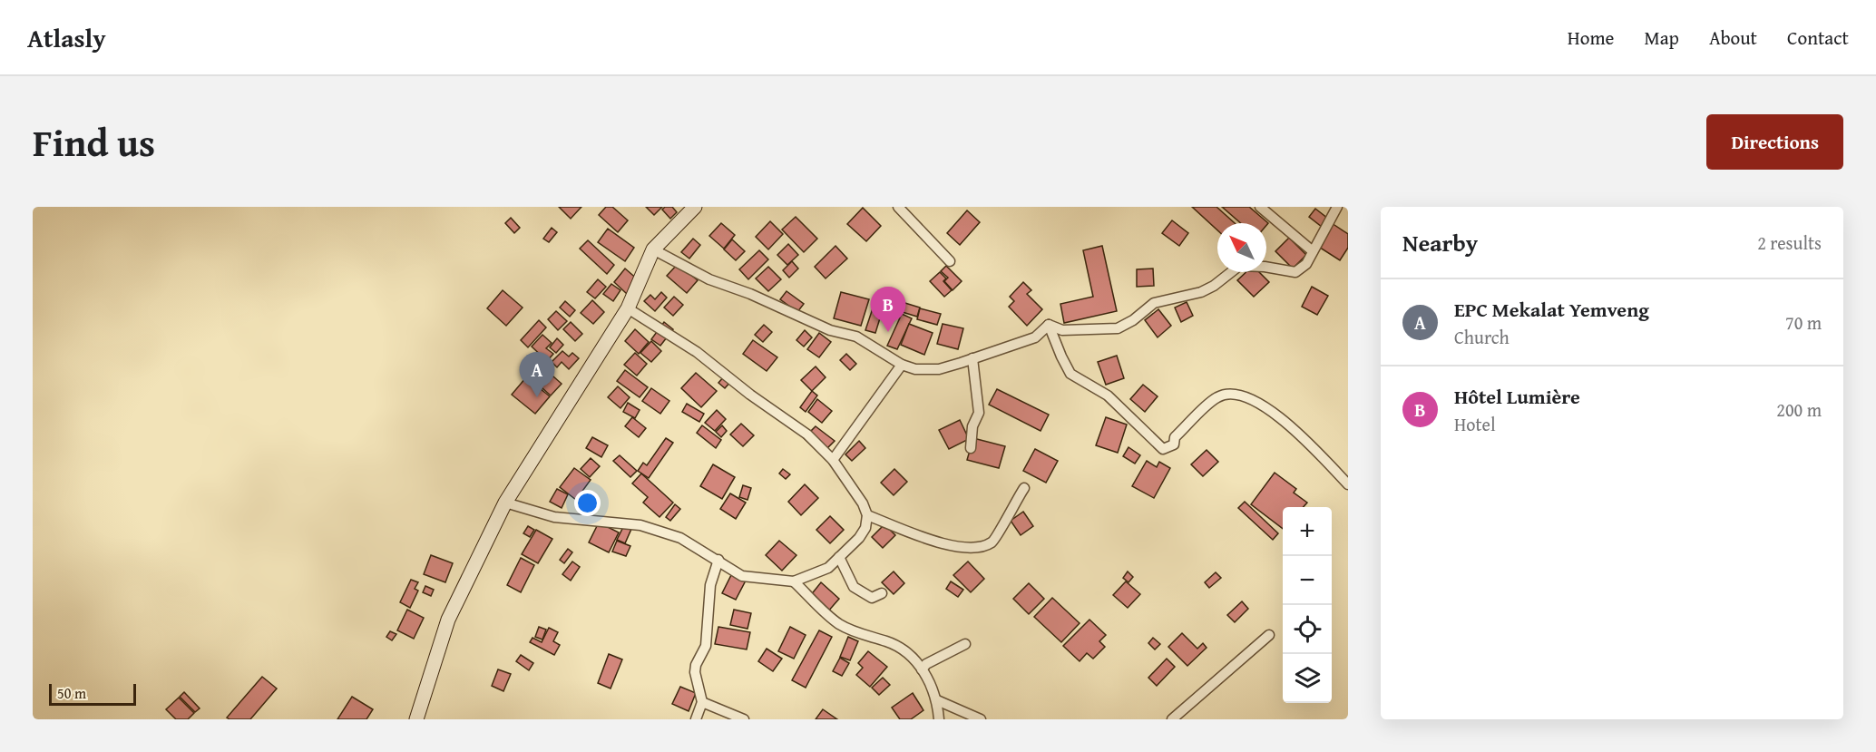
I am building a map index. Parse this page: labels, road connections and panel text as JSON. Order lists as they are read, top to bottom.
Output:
{
  "scale_bar": "50 m",
  "north": "top left",
  "page": {
    "header": "Atlasly",
    "nav": [
      "Home",
      "Map",
      "About",
      "Contact"
    ],
    "title": "Find us",
    "buttons": "Directions",
    "heading": ["Nearby", "2 results"],
    "list": [
      {
        "mark": "A",
        "name": "EPC Mekalat Yemveng",
        "note": "Church",
        "value": "70 m"
      },
      {
        "mark": "B",
        "name": "Hôtel Lumière",
        "note": "Hotel",
        "value": "200 m"
      }
    ],
    "pins": ["B", "A"],
    "map_buttons": ["+", "−"],
    "scale": "50 m"
  }
}
